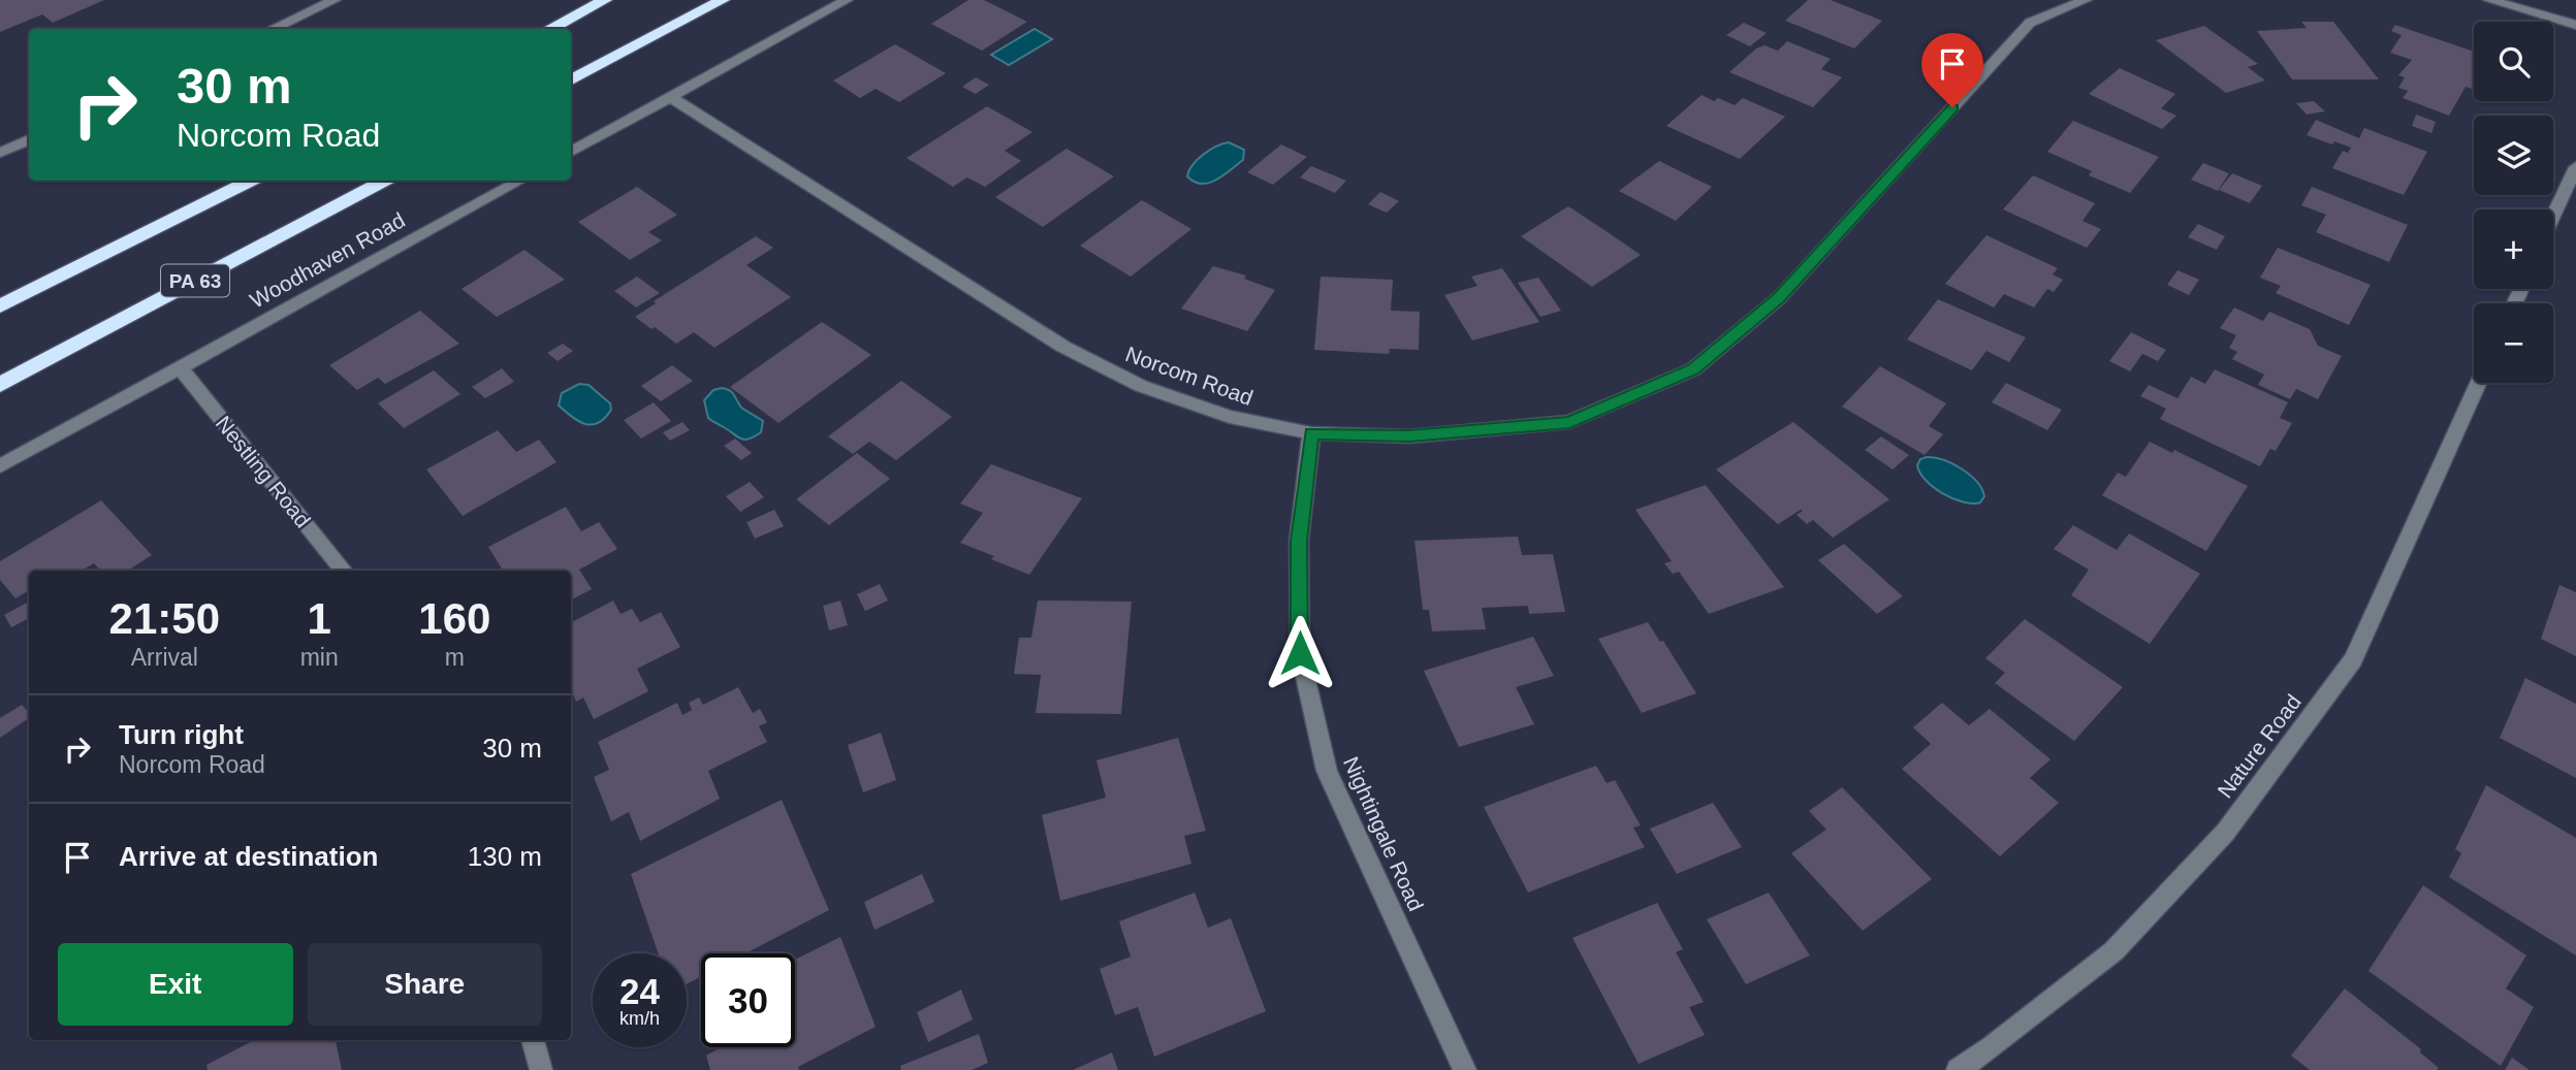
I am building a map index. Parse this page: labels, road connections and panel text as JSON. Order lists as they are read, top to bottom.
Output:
{
  "streets": {
    "highway": ["Woodhaven Road", "PA 63"],
    "street": [
      "Norcom Road",
      "Nestling Road",
      "Nature Road",
      "Nightingale Road"
    ]
  },
  "crossings": [
    ["Woodhaven Road", "Nestling Road"],
    ["Norcom Road", "Nightingale Road"]
  ],
  "page": {
    "map_buttons": ["+", "−"],
    "turn": ["30 m", "Norcom Road"],
    "eta": [
      "21:50",
      "Arrival",
      "1",
      "min",
      "160",
      "m"
    ],
    "list": [
      {
        "name": "Turn right",
        "note": "Norcom Road",
        "value": "30 m"
      },
      {
        "name": "Arrive at destination",
        "value": "130 m"
      }
    ],
    "buttons": ["Exit", "Share"],
    "speed": "24 km/h",
    "limit": "30"
  }
}
